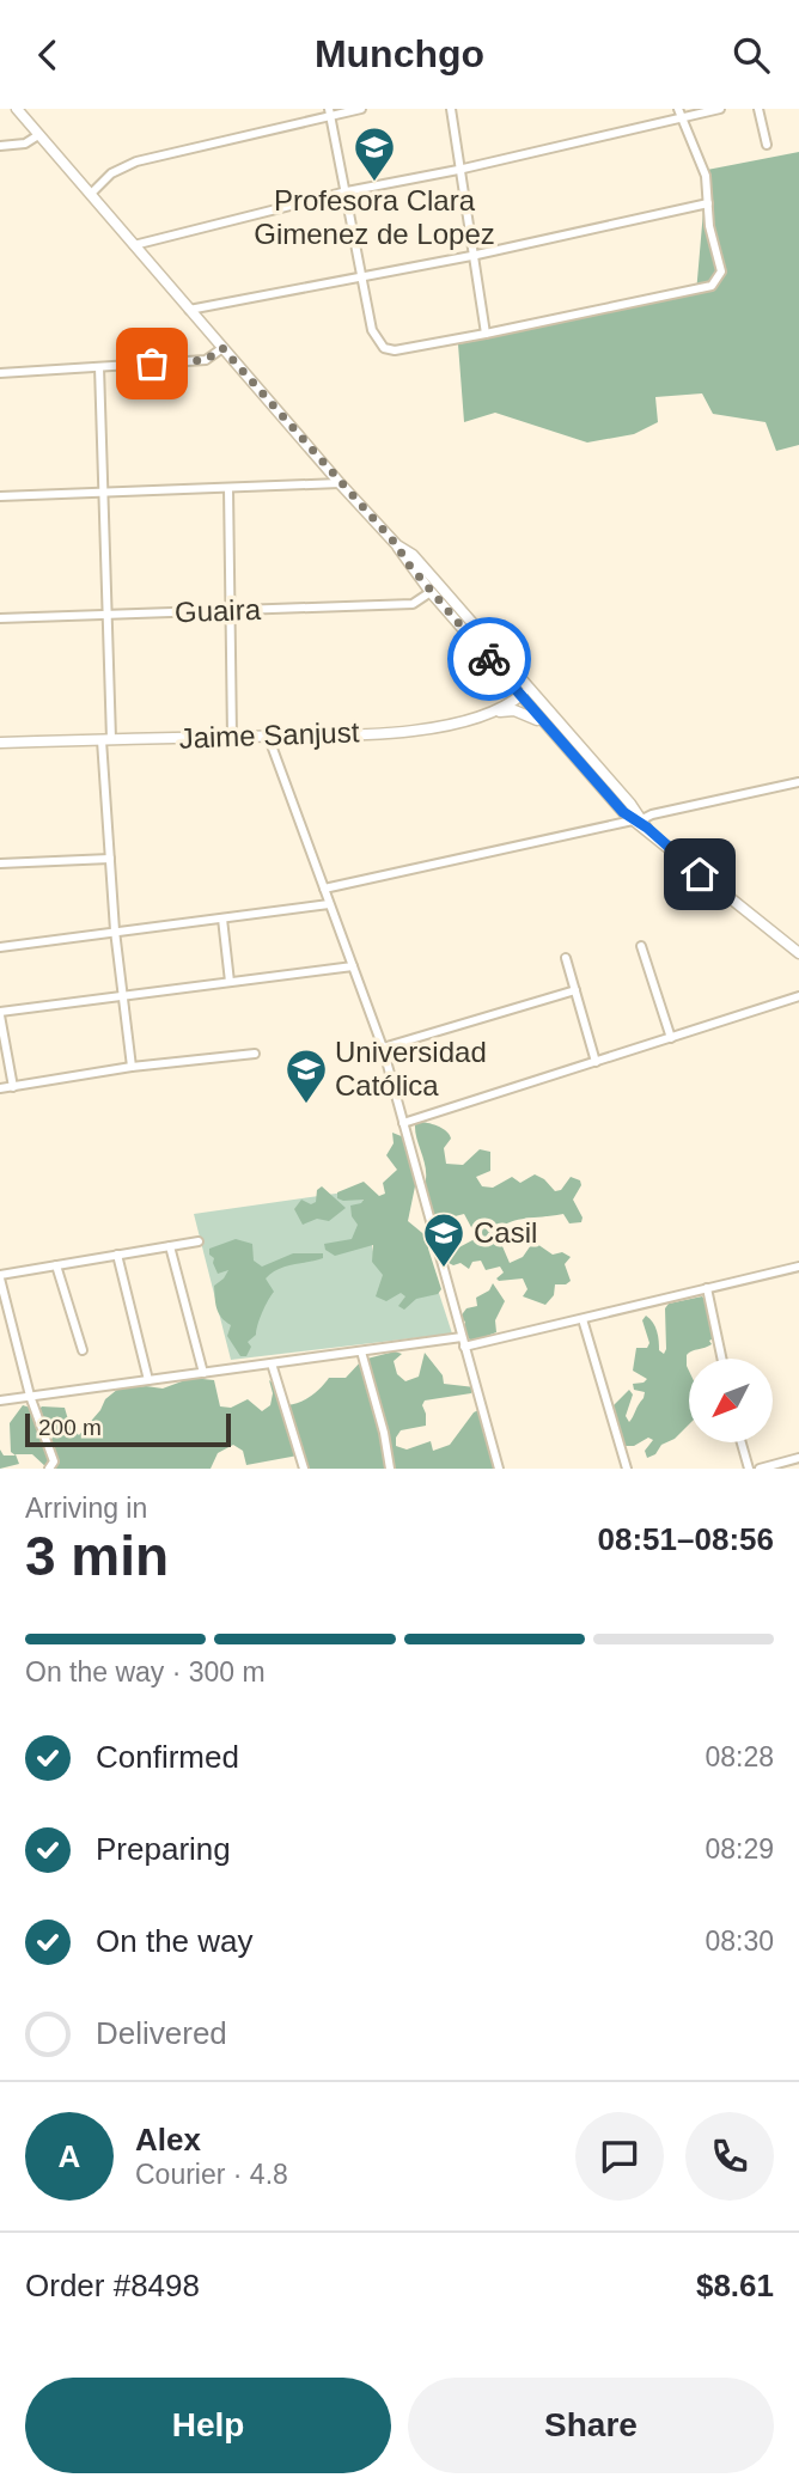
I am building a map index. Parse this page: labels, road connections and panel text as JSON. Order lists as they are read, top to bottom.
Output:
{
  "streets": {
    "main road": ["Jaime Sanjust"],
    "street": ["Guaira"]
  },
  "places": {
    "school or university": ["Profesora Clara Gimenez de Lopez", "Universidad Católica", "Casil"]
  },
  "scale_bar": "200 m",
  "north": "bottom left",
  "page": {
    "header": "Munchgo",
    "scale": "200 m",
    "heading": ["3 min", "Arriving in", "08:51–08:56"],
    "panel": [
      "Alex",
      "Courier · 4.8",
      "Order #8498",
      "$8.61"
    ],
    "bar": "On the way · 300 m",
    "list": [
      ["Confirmed", "08:28"],
      ["Preparing", "08:29"],
      ["On the way", "08:30"],
      "Delivered"
    ],
    "round": "A",
    "buttons": ["Help", "Share"]
  }
}
